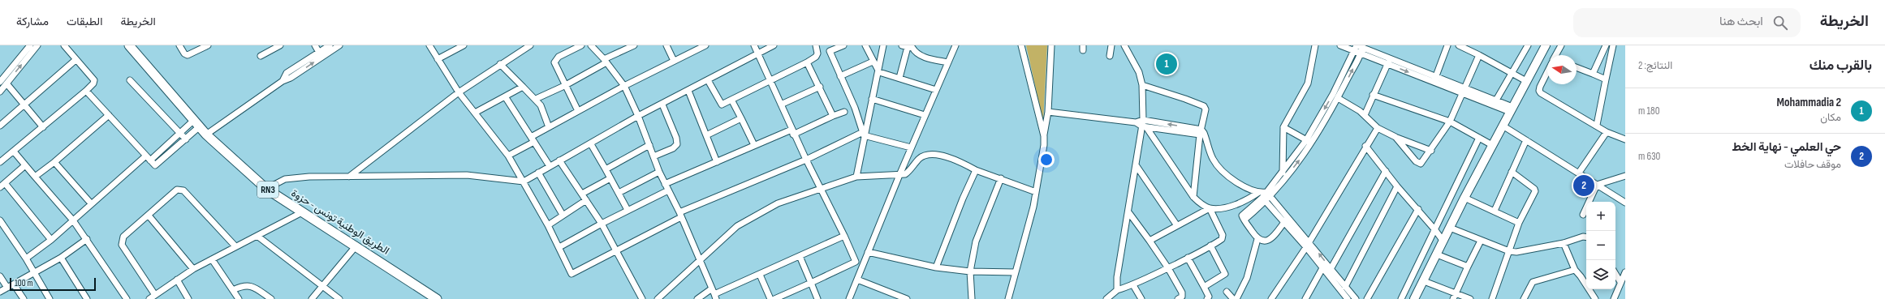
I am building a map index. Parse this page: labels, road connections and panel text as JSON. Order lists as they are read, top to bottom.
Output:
{
  "streets": {
    "main road": ["RN3", "الطريق الوطنية تونس - حزوة"]
  },
  "scale_bar": "100 m",
  "north": "left",
  "page": {
    "header": "الخريطة",
    "search": "ابحث هنا",
    "nav": ["الخريطة", "الطبقات", "مشاركة"],
    "heading": ["بالقرب منك", "النتائج: 2"],
    "pins": ["1", "2"],
    "list": [
      {
        "mark": "1",
        "name": "Mohammadia 2",
        "note": "مكان",
        "value": "180 m"
      },
      {
        "mark": "2",
        "name": "حي العلمي - نهاية الخط",
        "note": "موقف حافلات",
        "value": "630 m"
      }
    ],
    "map_buttons": ["+", "−"],
    "scale": "100 m"
  }
}
